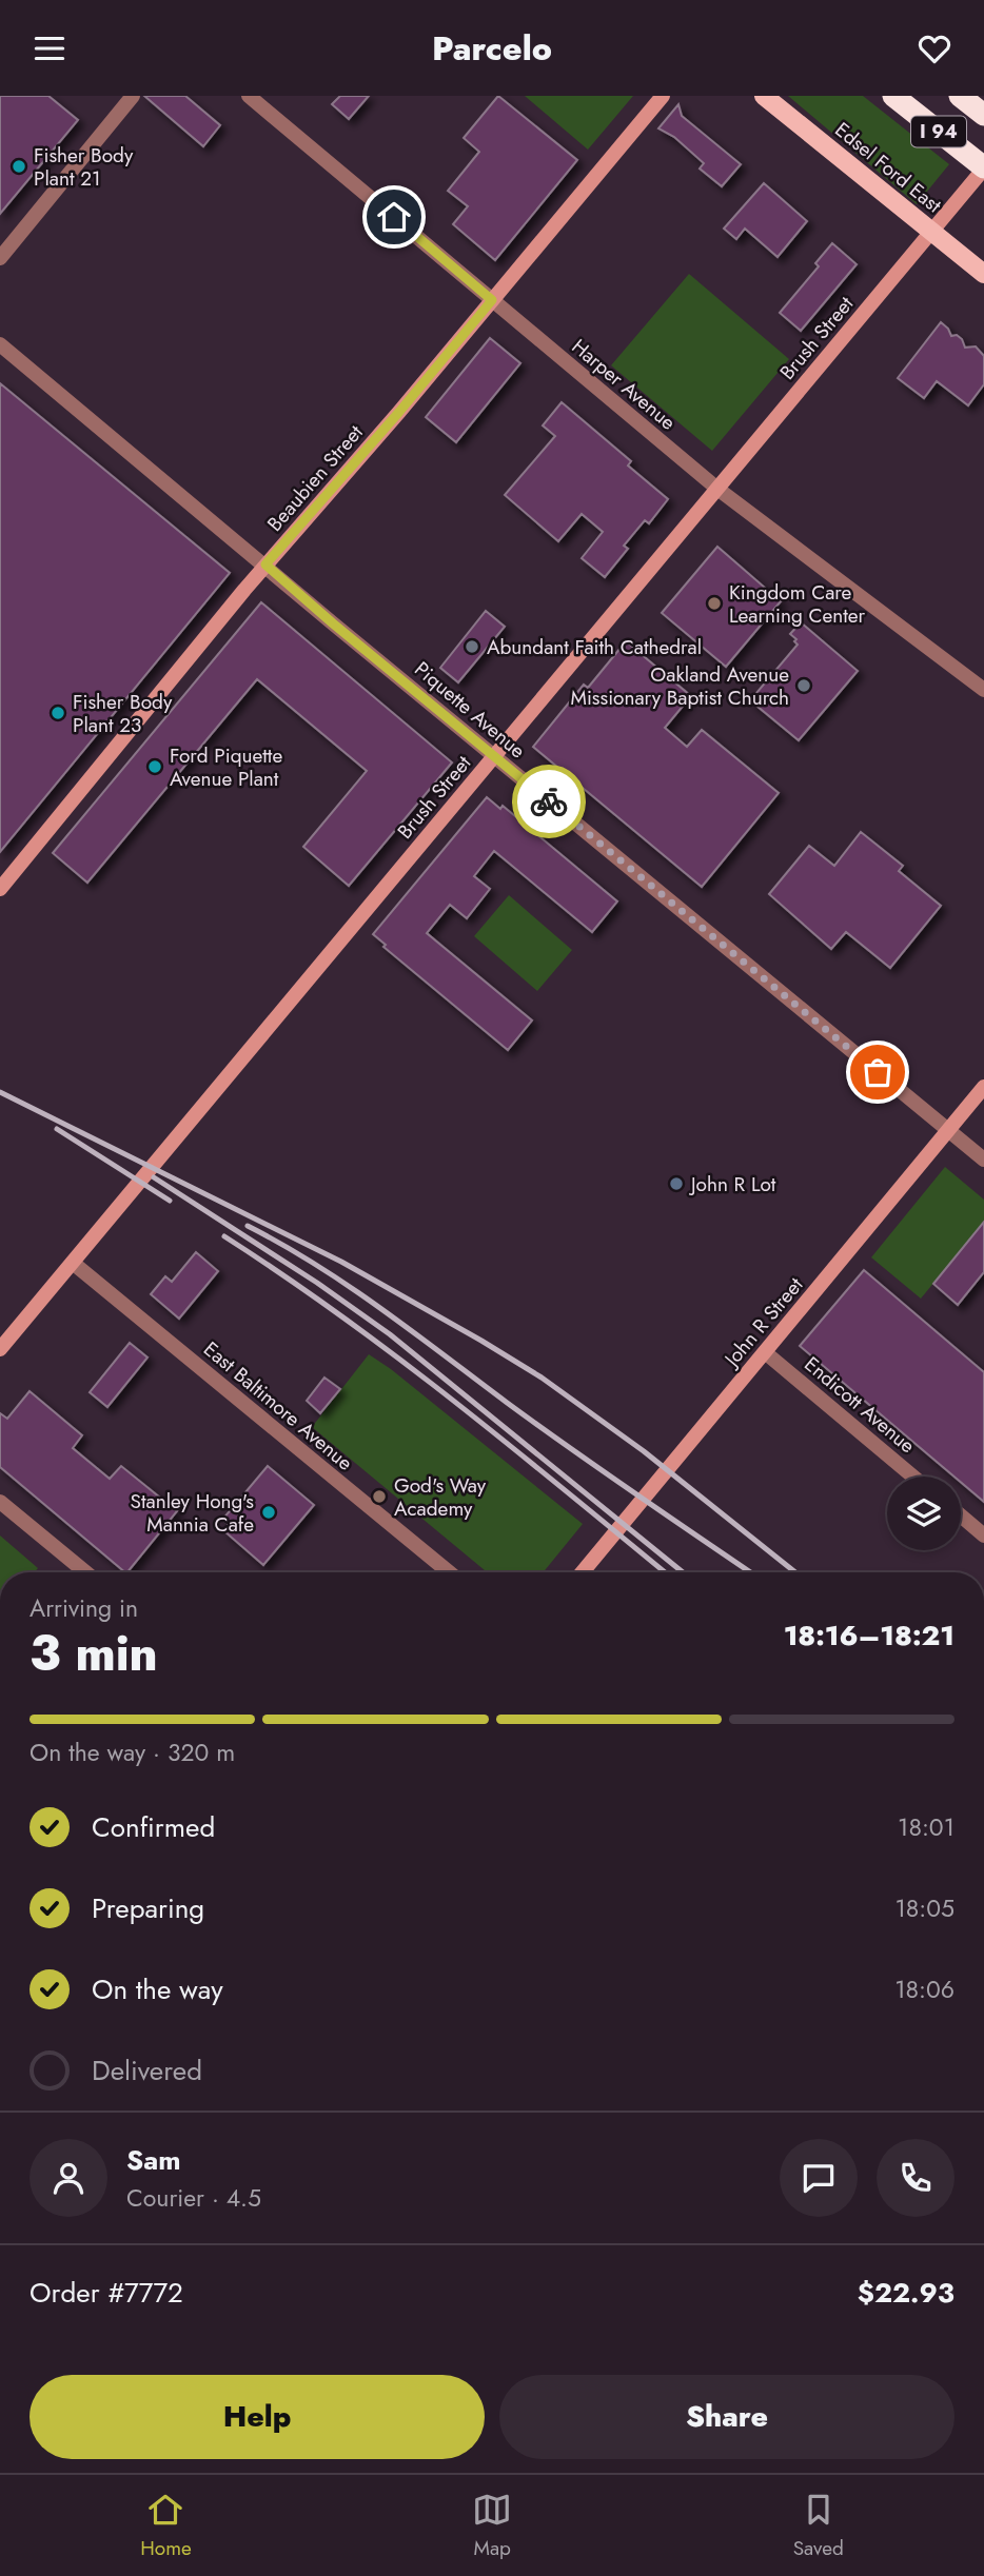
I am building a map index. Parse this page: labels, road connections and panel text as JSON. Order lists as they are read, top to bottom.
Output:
{
  "streets": {
    "highway": ["I 94"],
    "main road": ["Edsel Ford East"],
    "street": [
      "Brush Street",
      "Harper Avenue",
      "Beaubien Street",
      "Piquette Avenue",
      "John R Street",
      "Endicott Avenue",
      "East Baltimore Avenue"
    ]
  },
  "crossings": [
    ["I 94", "Brush Street"],
    ["Edsel Ford East", "Brush Street"],
    ["Brush Street", "Harper Avenue"],
    ["Brush Street", "Piquette Avenue"],
    ["Brush Street", "East Baltimore Avenue"],
    ["Harper Avenue", "Beaubien Street"],
    ["Beaubien Street", "Piquette Avenue"],
    ["Piquette Avenue", "John R Street"],
    ["John R Street", "Endicott Avenue"]
  ],
  "places": [
    "Fisher Body Plant 21",
    "Kingdom Care Learning Center",
    "Abundant Faith Cathedral",
    "Oakland Avenue Missionary Baptist Church",
    "Fisher Body Plant 23",
    "Ford Piquette Avenue Plant",
    "John R Lot",
    "God's Way Academy",
    "Stanley Hong's Mannia Cafe"
  ],
  "page": {
    "header": "Parcelo",
    "heading": ["3 min", "Arriving in", "18:16–18:21"],
    "panel": [
      "Sam",
      "Courier · 4.5",
      "Order #7772",
      "$22.93"
    ],
    "bar": "On the way · 320 m",
    "list": [
      ["Confirmed", "18:01"],
      ["Preparing", "18:05"],
      ["On the way", "18:06"],
      "Delivered"
    ],
    "buttons": ["Help", "Share"],
    "tabs": ["Home", "Map", "Saved"]
  }
}
